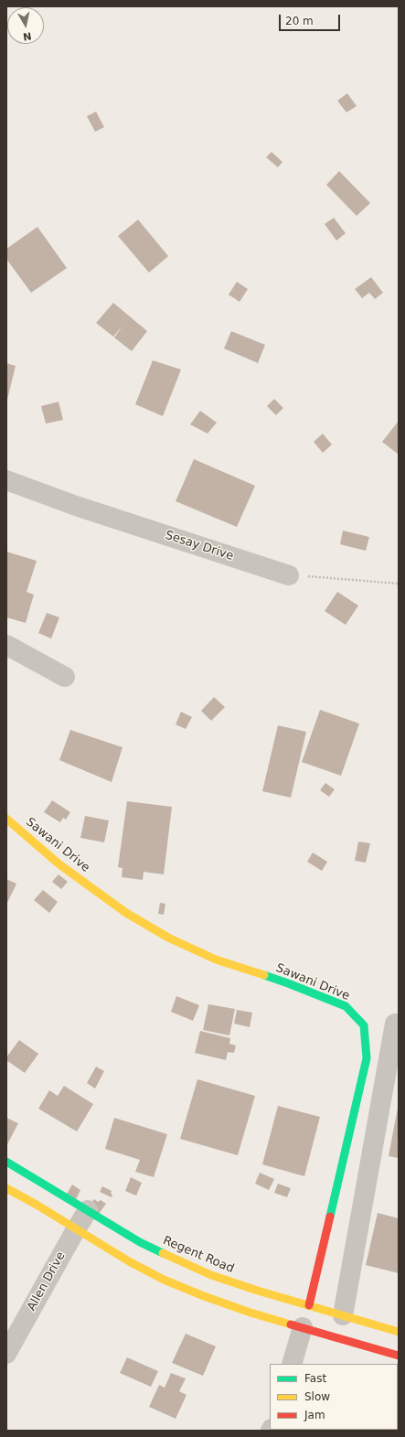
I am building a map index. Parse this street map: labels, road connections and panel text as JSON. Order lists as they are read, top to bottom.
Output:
{
  "streets": {
    "main road": ["Sawani Drive", "Regent Road"],
    "street": ["Sesay Drive", "Allen Drive"]
  },
  "crossings": [
    ["Sawani Drive", "Regent Road"],
    ["Regent Road", "Allen Drive"]
  ],
  "legend": ["Fast", "Slow", "Jam"],
  "scale_bar": "20 m",
  "north": "bottom"
}
